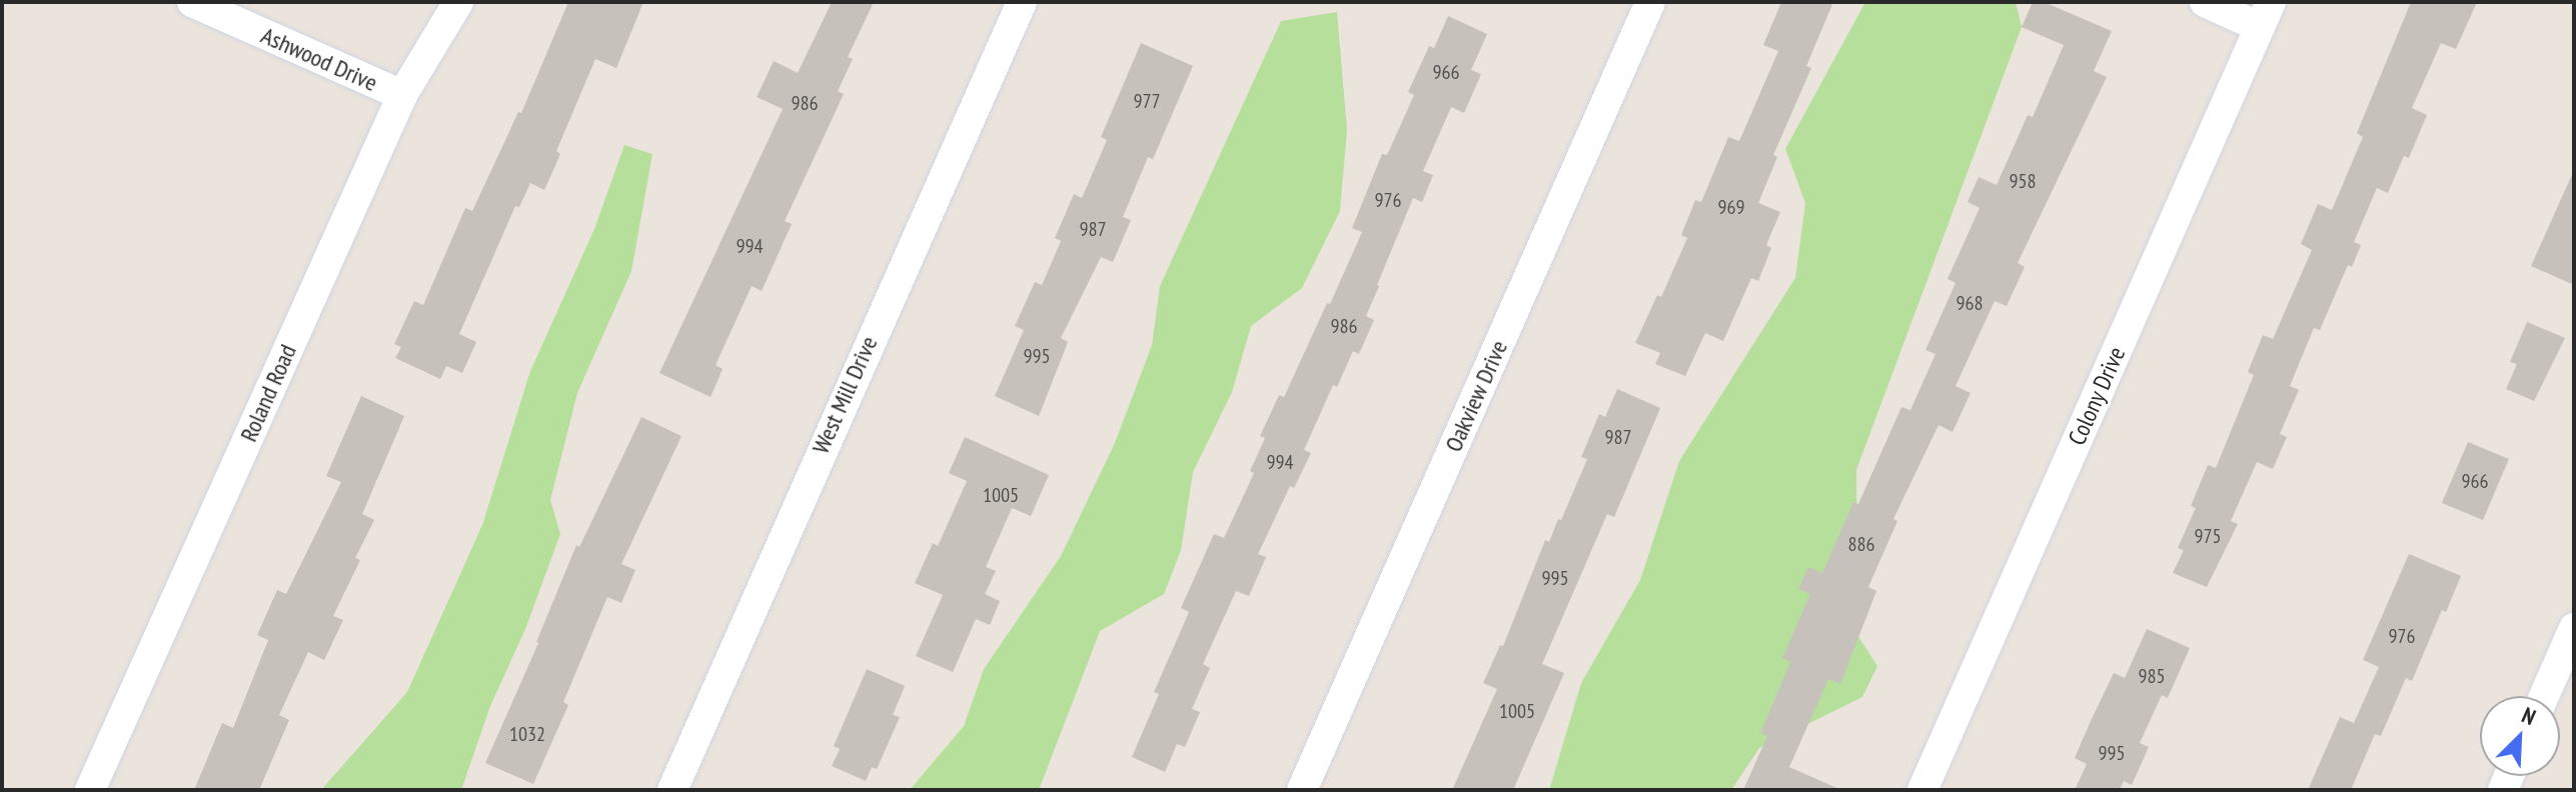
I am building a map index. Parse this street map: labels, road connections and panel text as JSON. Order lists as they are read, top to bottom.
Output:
{
  "streets": {
    "street": [
      "Ashwood Drive",
      "Roland Road",
      "West Mill Drive",
      "Oakview Drive",
      "Colony Drive"
    ]
  },
  "crossings": [
    ["Ashwood Drive", "Roland Road"]
  ],
  "house_numbers": [
    "966",
    "977",
    "986",
    "958",
    "976",
    "969",
    "987",
    "994",
    "968",
    "986",
    "995",
    "987",
    "994",
    "966",
    "1005",
    "975",
    "886",
    "995",
    "976",
    "985",
    "1005",
    "1032",
    "995"
  ],
  "north": "top right"
}
